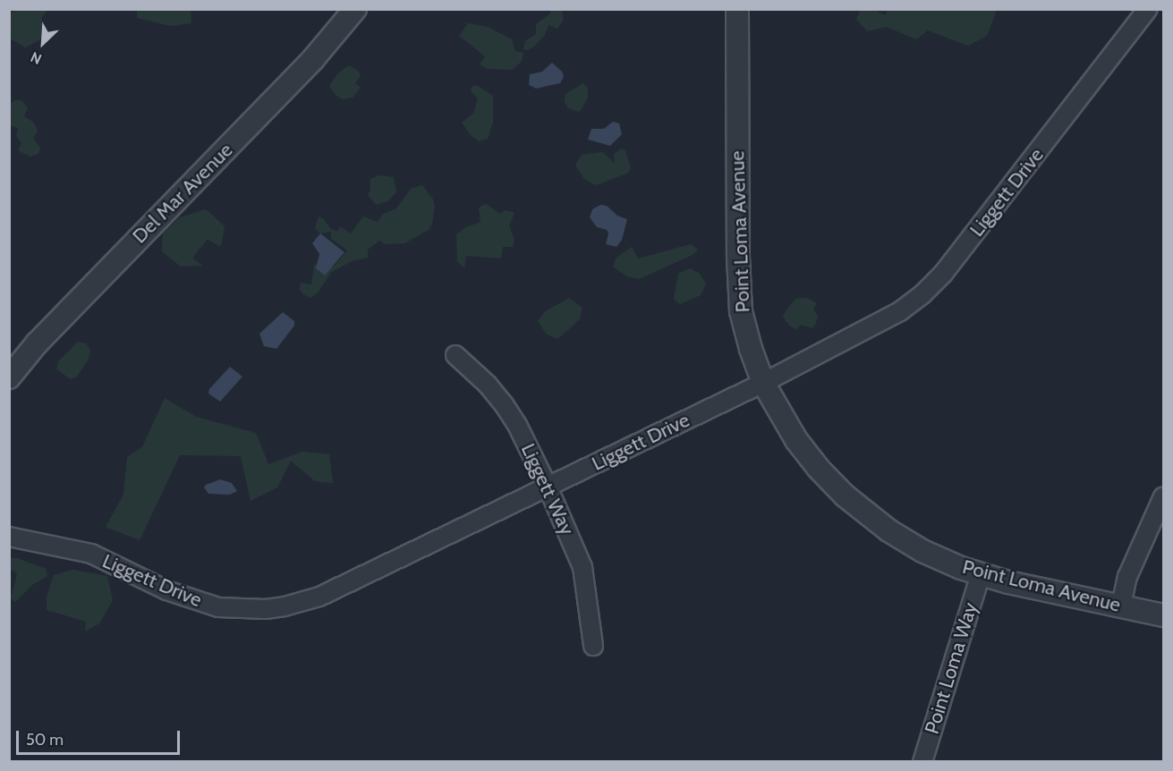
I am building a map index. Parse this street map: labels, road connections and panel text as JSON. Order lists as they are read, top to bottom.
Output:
{
  "streets": {
    "street": [
      "Liggett Drive",
      "Del Mar Avenue",
      "Point Loma Avenue",
      "Liggett Way",
      "Point Loma Way"
    ]
  },
  "crossings": [
    ["Liggett Drive", "Point Loma Avenue"],
    ["Liggett Drive", "Liggett Way"],
    ["Point Loma Avenue", "Point Loma Way"]
  ],
  "scale_bar": "50 m",
  "north": "bottom left"
}
